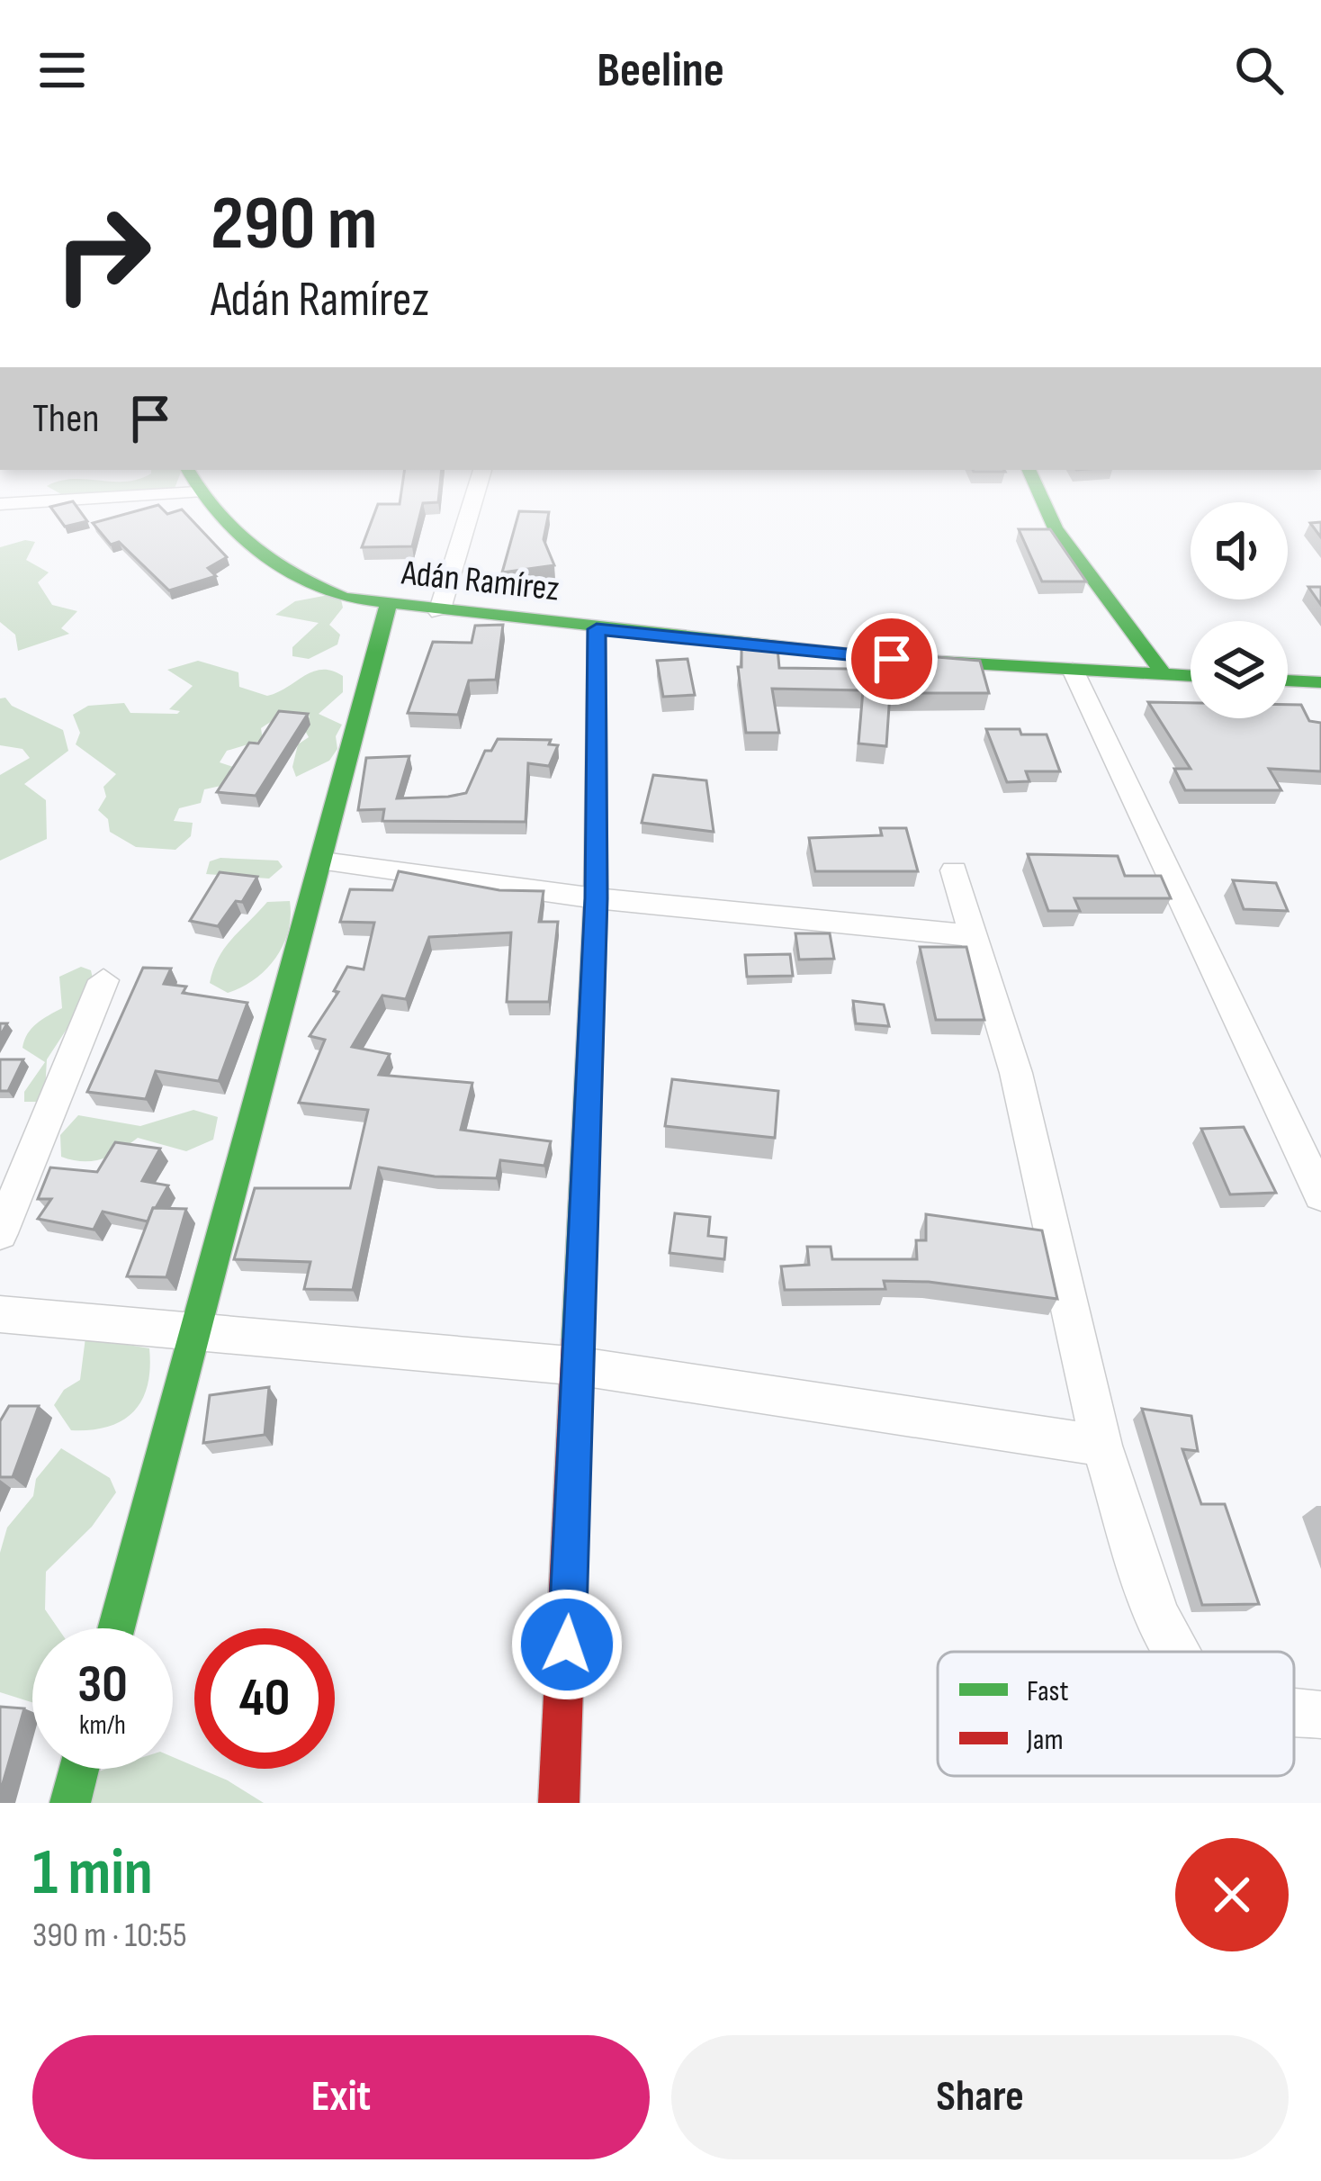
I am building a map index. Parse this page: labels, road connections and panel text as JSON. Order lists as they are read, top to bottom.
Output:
{
  "streets": {
    "street": ["Adán Ramírez"]
  },
  "legend": ["Fast", "Jam"],
  "page": {
    "header": "Beeline",
    "turn": ["290 m", "Adán Ramírez"],
    "then": "Then",
    "speed": "30 km/h",
    "limit": "40",
    "heading": ["1 min", "390 m · 10:55"],
    "buttons": ["Exit", "Share"]
  }
}
